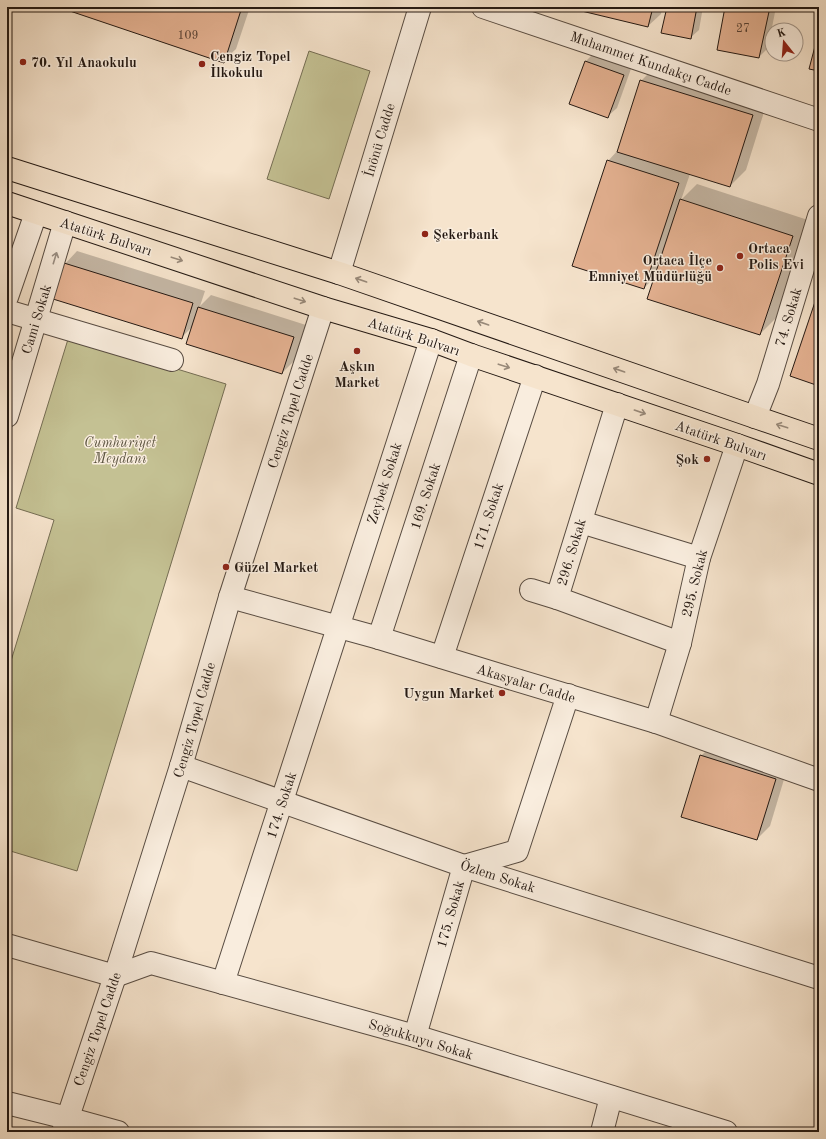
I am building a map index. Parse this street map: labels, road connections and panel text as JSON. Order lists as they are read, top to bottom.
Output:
{
  "streets": {
    "main road": ["Atatürk Bulvarı"],
    "street": [
      "Muhammet Kundakçı Cadde",
      "İnönü Cadde",
      "74. Sokak",
      "Cami Sokak",
      "Cengiz Topel Cadde",
      "Zeybek Sokak",
      "169. Sokak",
      "171. Sokak",
      "296. Sokak",
      "295. Sokak",
      "Akasyalar Cadde",
      "174. Sokak",
      "Özlem Sokak",
      "175. Sokak",
      "Soğukkuyu Sokak"
    ]
  },
  "crossings": [
    ["Atatürk Bulvarı", "Cami Sokak"],
    ["Atatürk Bulvarı", "Cengiz Topel Cadde"],
    ["Atatürk Bulvarı", "Zeybek Sokak"],
    ["Atatürk Bulvarı", "169. Sokak"],
    ["Atatürk Bulvarı", "171. Sokak"],
    ["Atatürk Bulvarı", "296. Sokak"],
    ["Atatürk Bulvarı", "295. Sokak"],
    ["Cengiz Topel Cadde", "Akasyalar Cadde"],
    ["Cengiz Topel Cadde", "Özlem Sokak"],
    ["Cengiz Topel Cadde", "Soğukkuyu Sokak"],
    ["Zeybek Sokak", "Akasyalar Cadde"],
    ["Zeybek Sokak", "174. Sokak"],
    ["169. Sokak", "Akasyalar Cadde"],
    ["171. Sokak", "Akasyalar Cadde"],
    ["296. Sokak", "295. Sokak"],
    ["295. Sokak", "Akasyalar Cadde"],
    ["Akasyalar Cadde", "174. Sokak"],
    ["Akasyalar Cadde", "175. Sokak"],
    ["174. Sokak", "Özlem Sokak"],
    ["174. Sokak", "Soğukkuyu Sokak"],
    ["Özlem Sokak", "175. Sokak"],
    ["175. Sokak", "Soğukkuyu Sokak"]
  ],
  "parks": ["Cumhuriyet Meydanı"],
  "places": [
    "70. Yıl Anaokulu",
    "Cengiz Topel İlkokulu",
    "Şekerbank",
    "Ortaca Polis Evi",
    "Ortaca İlçe Emniyet Müdürlüğü",
    "Aşkın Market",
    "Şok",
    "Güzel Market",
    "Uygun Market"
  ],
  "house_numbers": ["27", "109"],
  "north": "top"
}
